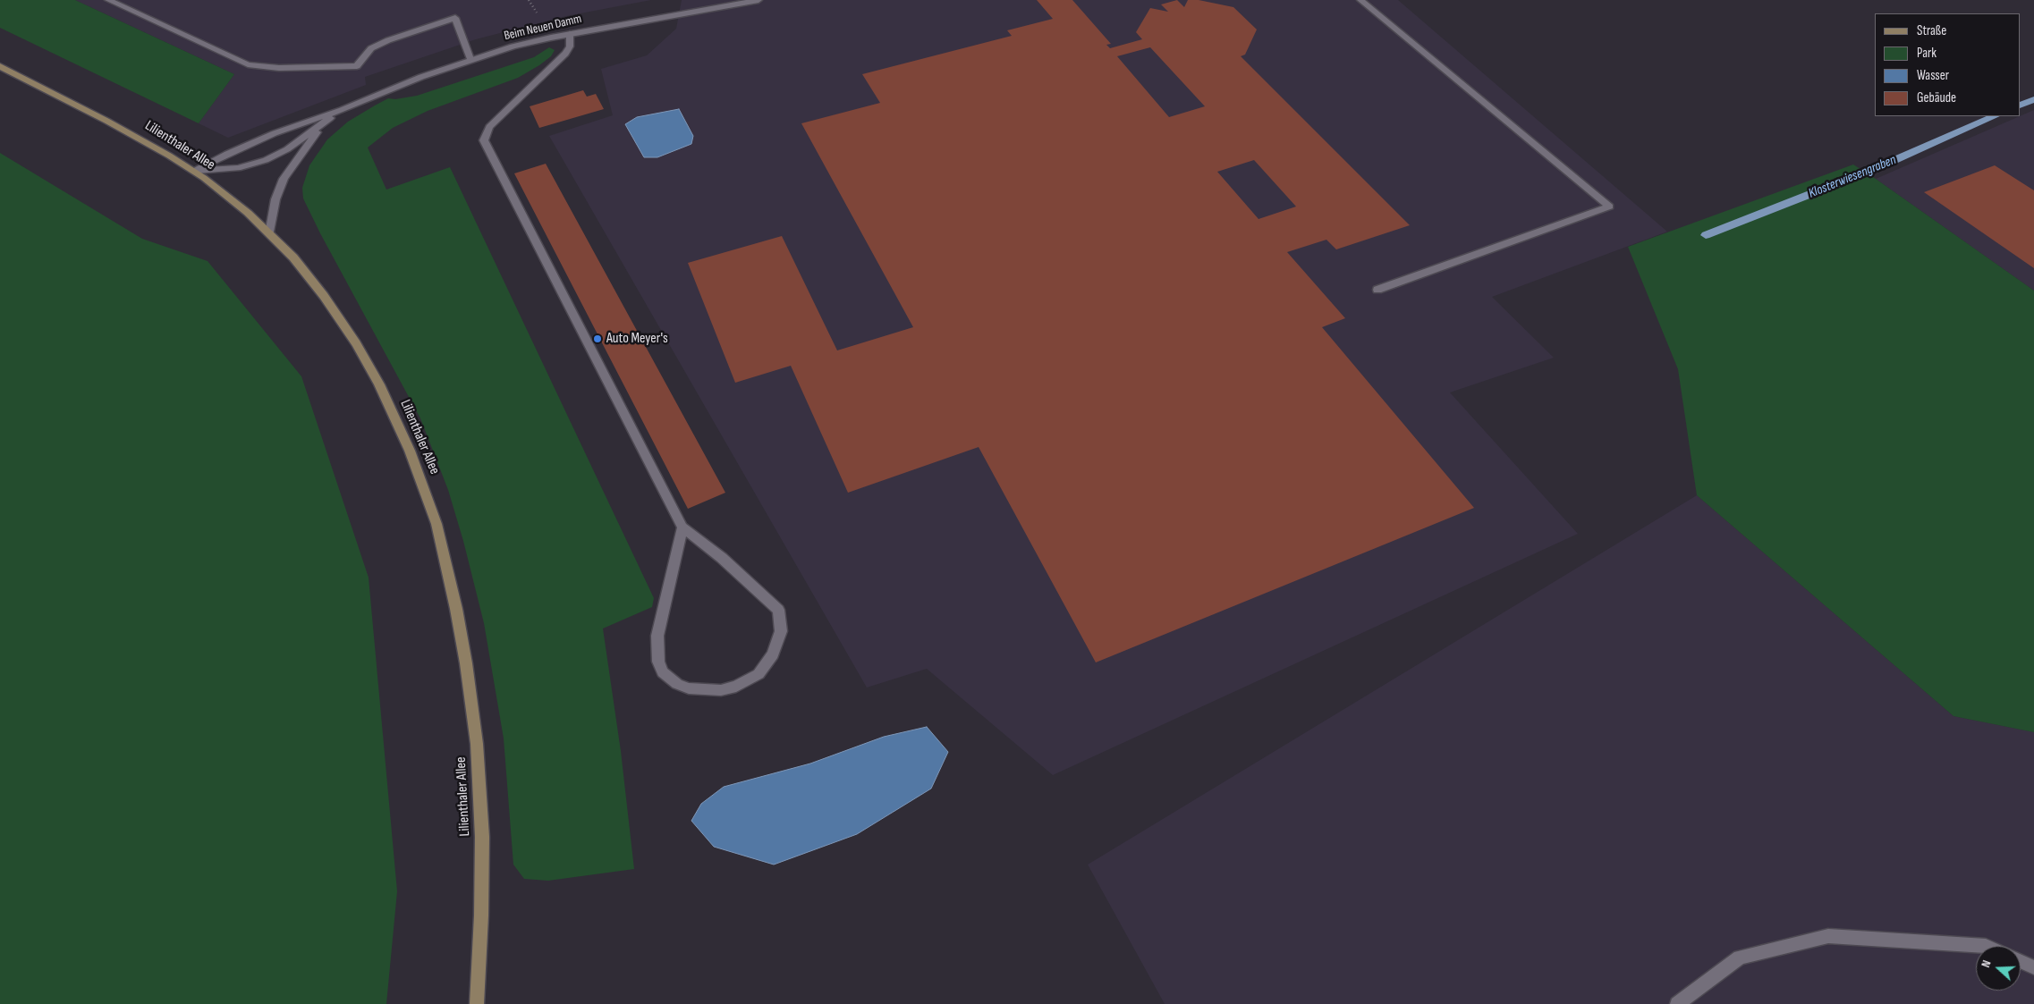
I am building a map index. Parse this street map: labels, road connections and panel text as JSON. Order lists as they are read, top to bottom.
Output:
{
  "streets": {
    "main road": ["Lilienthaler Allee"],
    "street": ["Beim Neuen Damm"]
  },
  "crossings": [
    ["Beim Neuen Damm", "Lilienthaler Allee"]
  ],
  "water": ["Klosterwiesengraben"],
  "places": ["Auto Meyer's"],
  "legend": [
    "Straße",
    "Park",
    "Wasser",
    "Gebäude"
  ],
  "north": "left"
}
